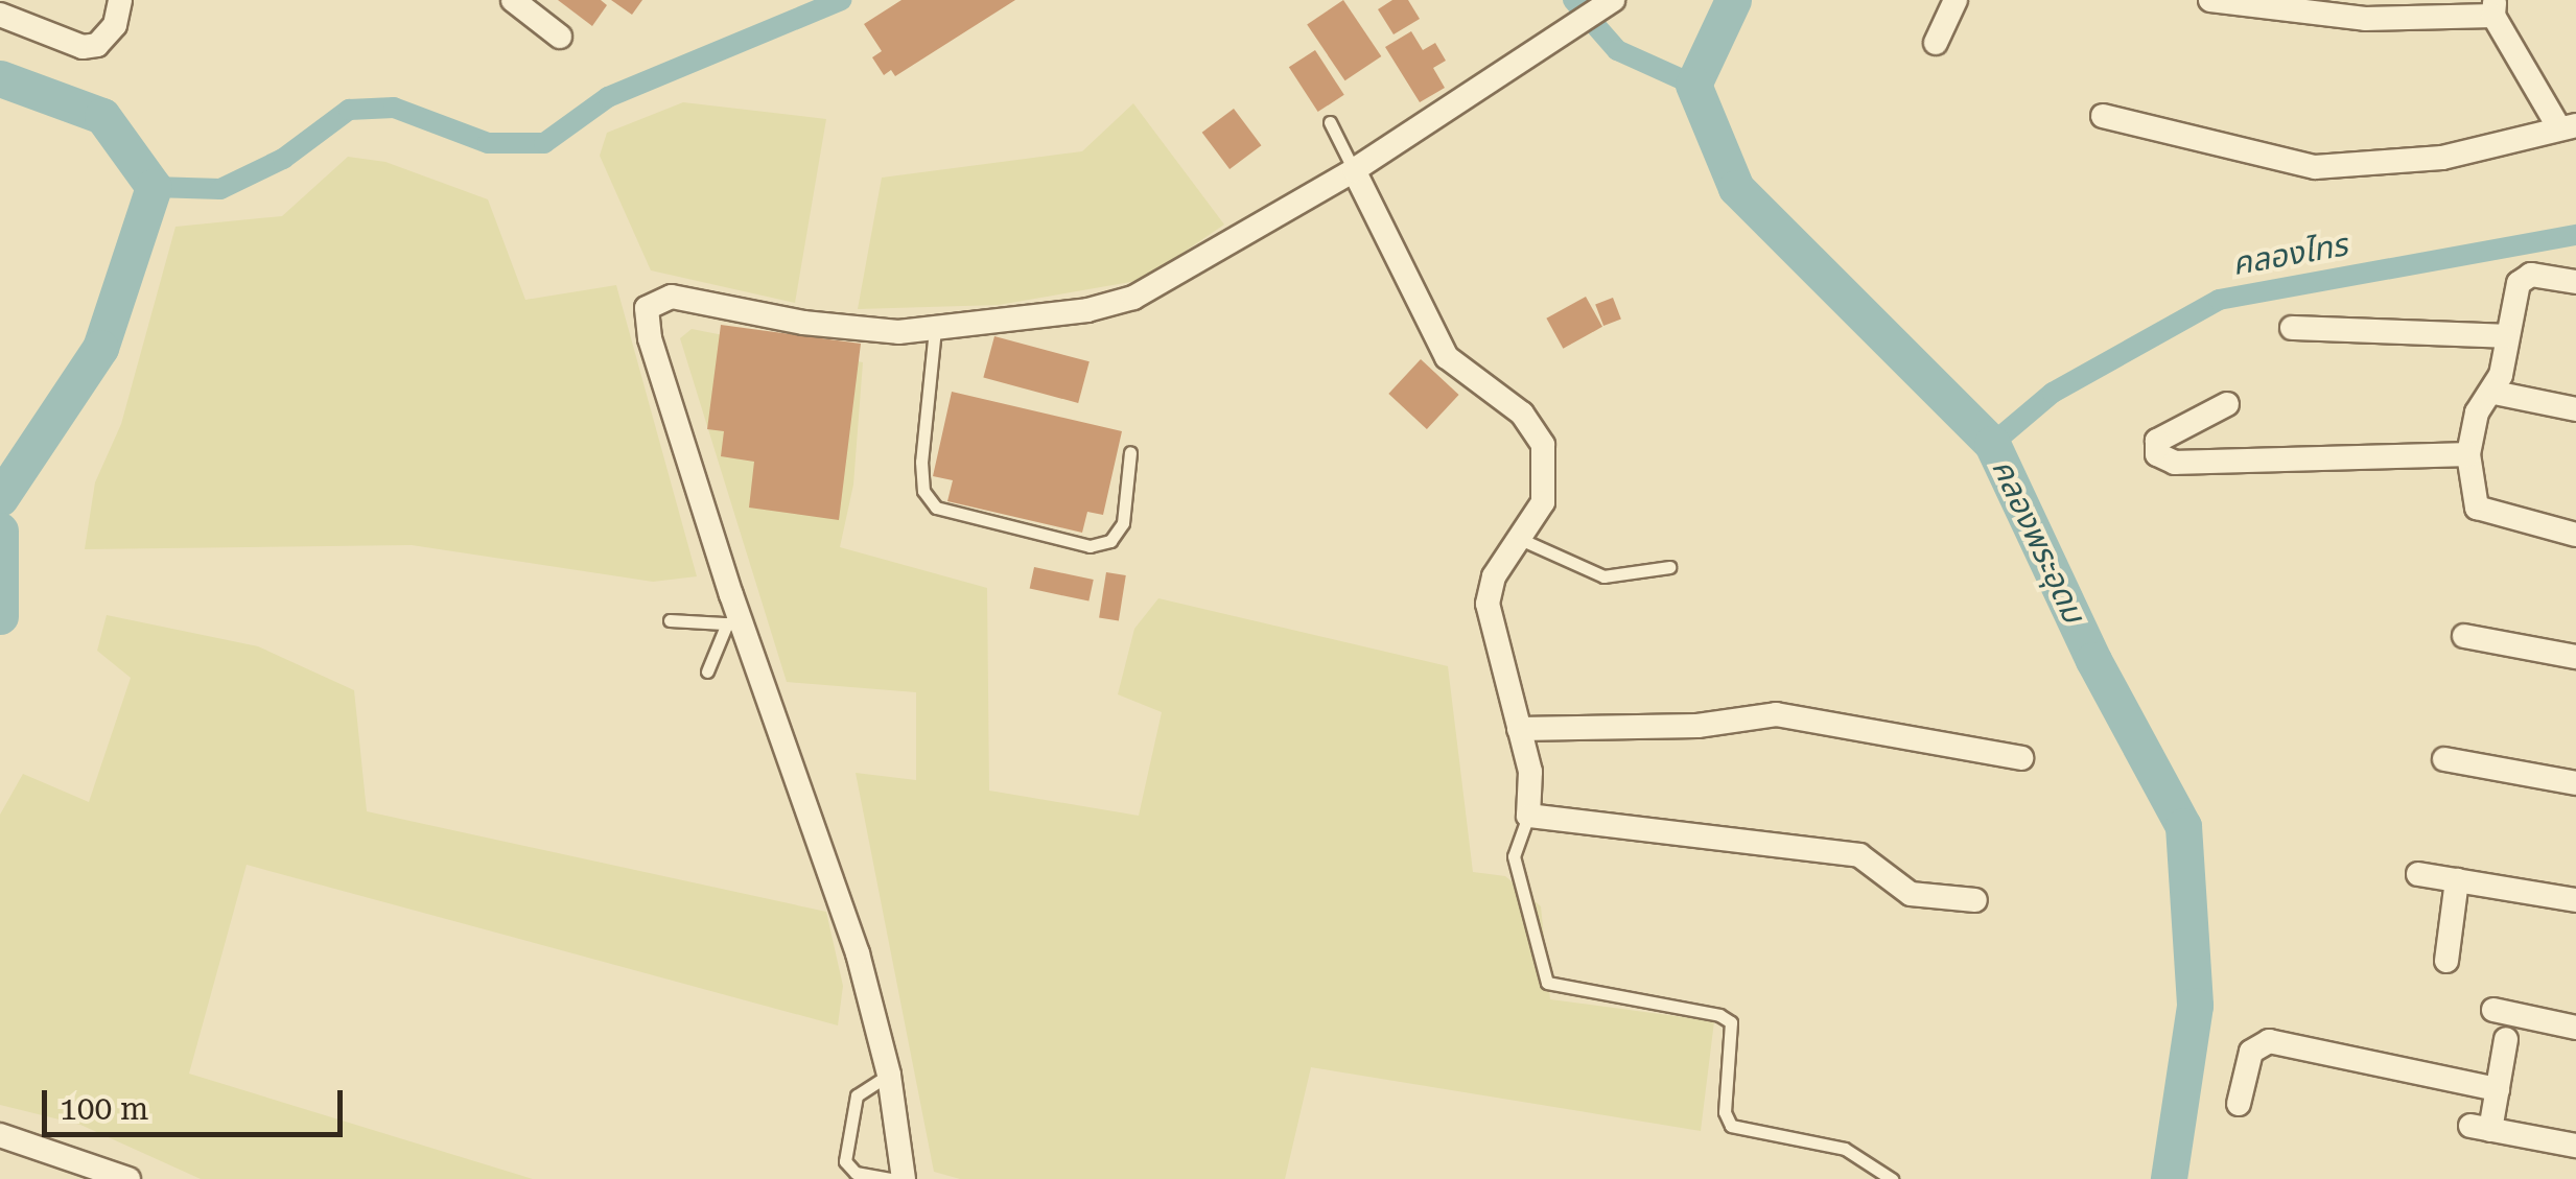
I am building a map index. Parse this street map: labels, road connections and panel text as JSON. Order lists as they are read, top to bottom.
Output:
{
  "water": ["คลองไทร", "คลองพระอุดม"],
  "scale_bar": "100 m"
}
